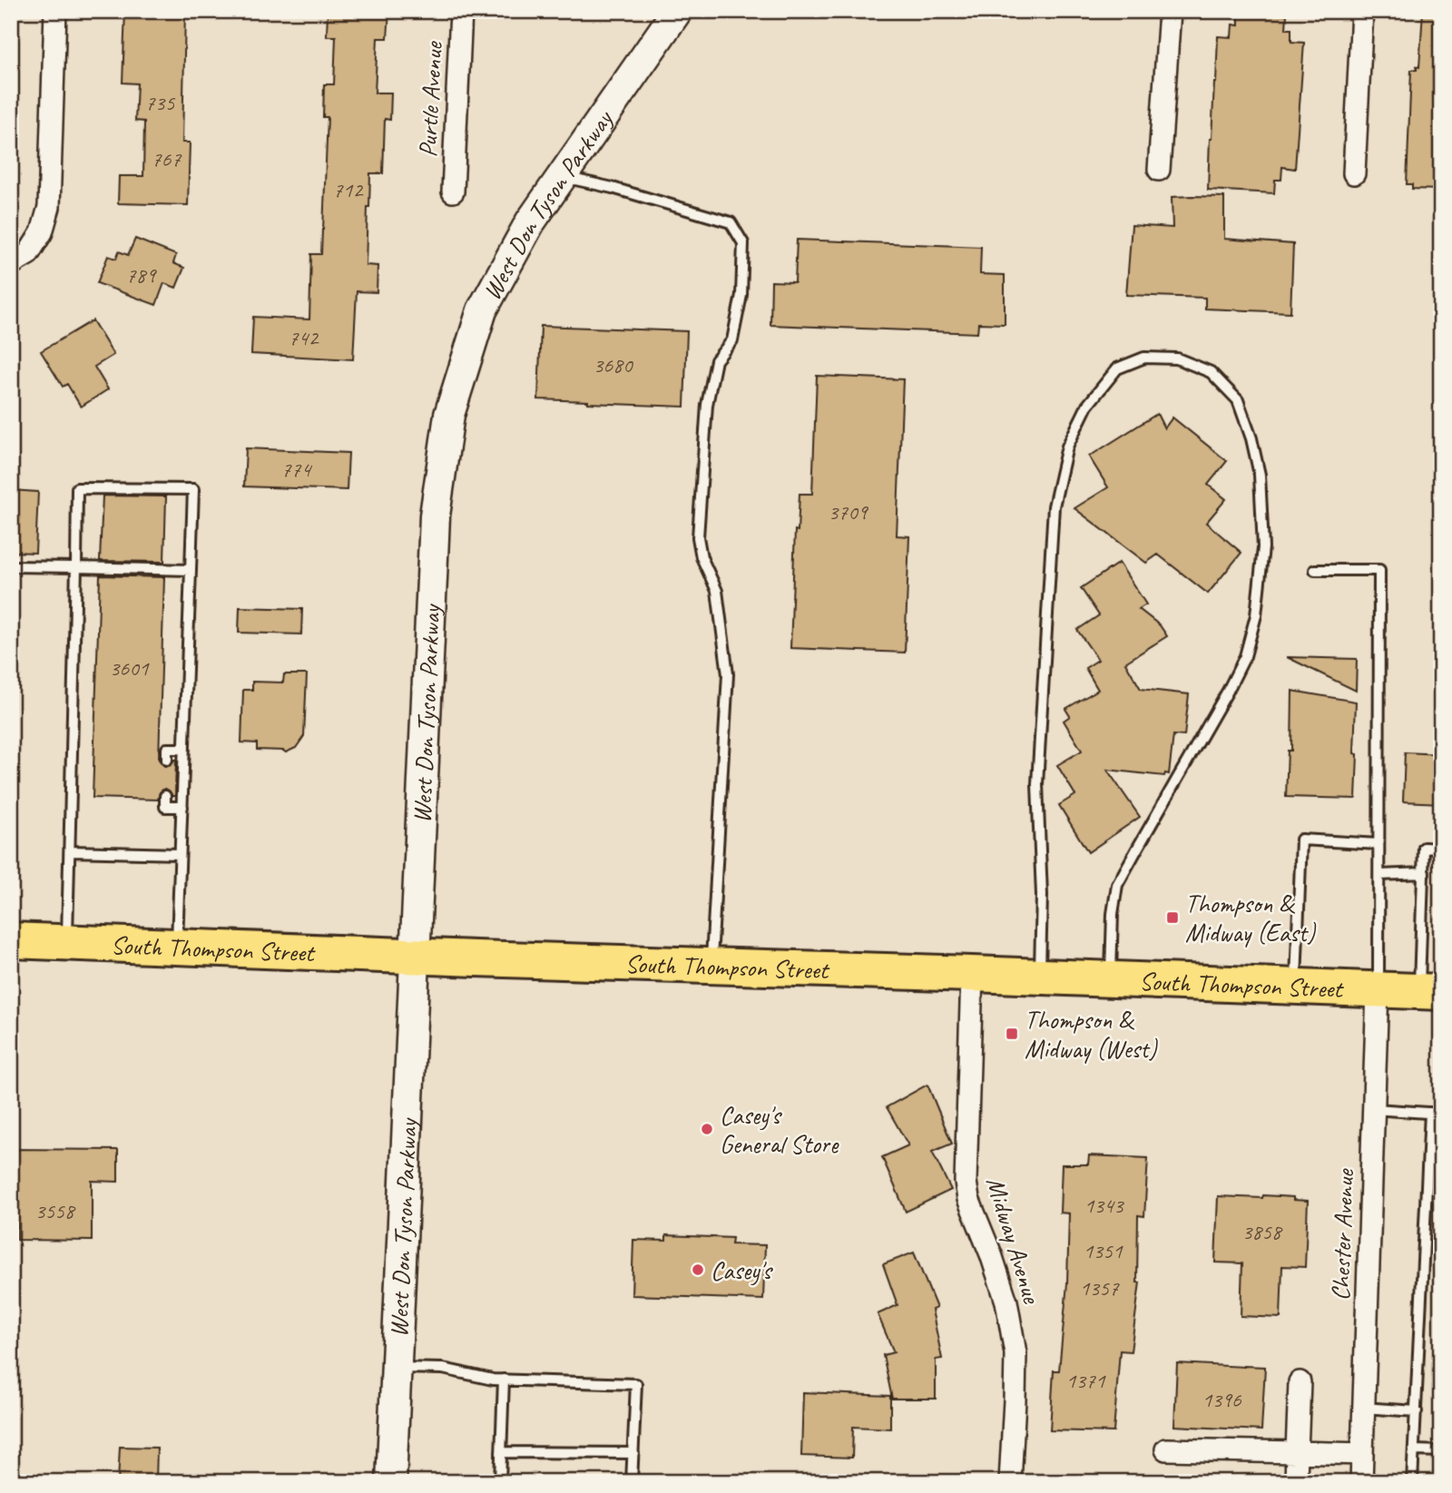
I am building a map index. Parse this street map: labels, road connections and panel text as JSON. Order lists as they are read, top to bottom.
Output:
{
  "streets": {
    "highway": ["South Thompson Street"],
    "main road": ["West Don Tyson Parkway"],
    "street": ["Purtle Avenue", "Chester Avenue", "Midway Avenue"]
  },
  "crossings": [
    ["West Don Tyson Parkway", "South Thompson Street"],
    ["South Thompson Street", "Chester Avenue"],
    ["South Thompson Street", "Midway Avenue"]
  ],
  "places": {
    "transit": ["Thompson & Midway (East)", "Thompson & Midway (West)"],
    "other": ["Casey's General Store", "Casey's"]
  },
  "house_numbers": [
    "735",
    "767",
    "712",
    "789",
    "742",
    "3680",
    "774",
    "3709",
    "3601",
    "1343",
    "3558",
    "3858",
    "1351",
    "1357",
    "1371",
    "1396"
  ]
}
